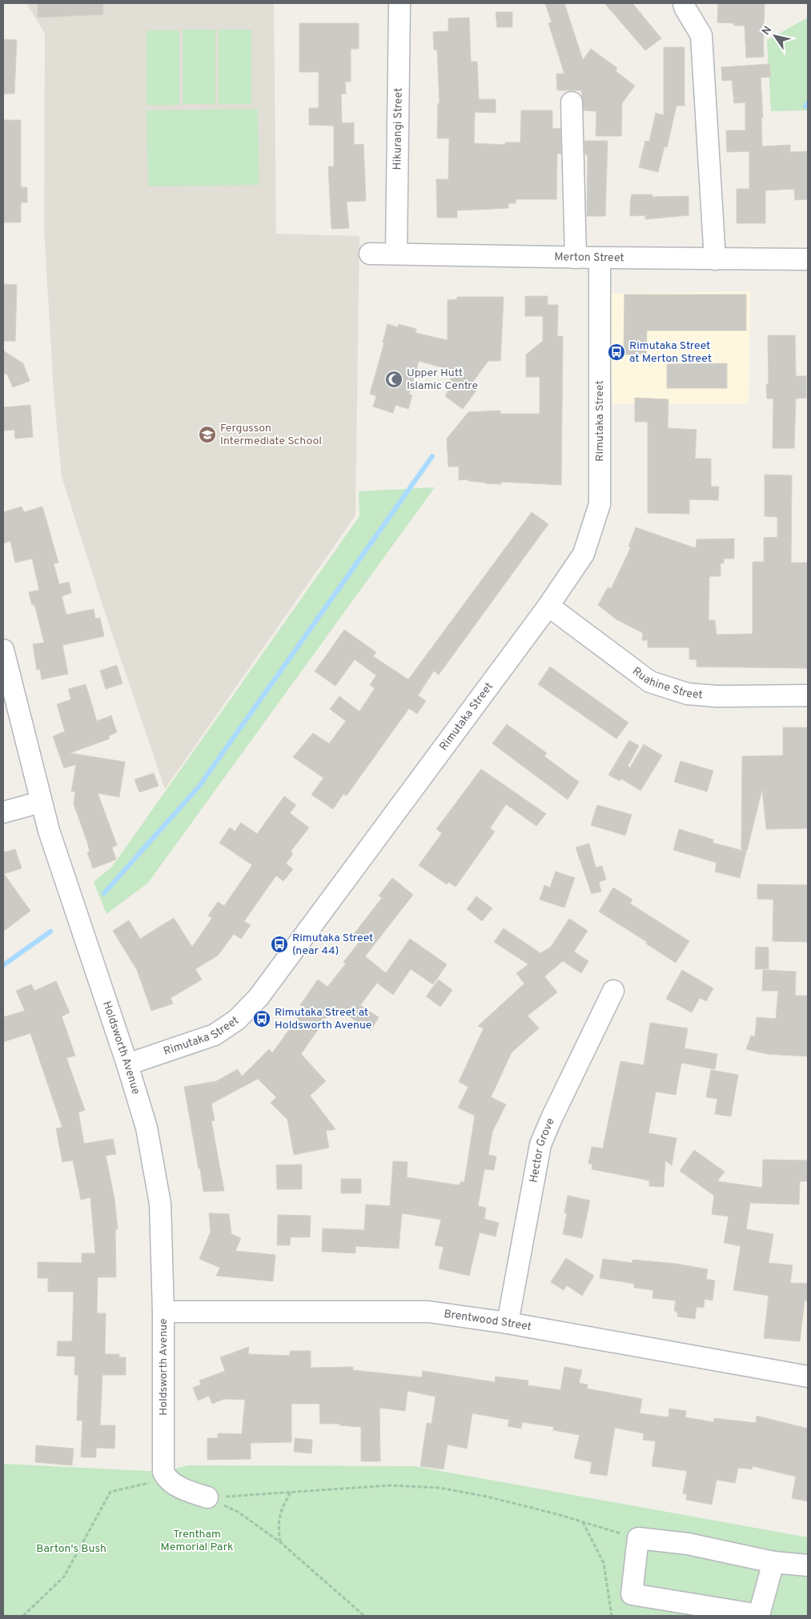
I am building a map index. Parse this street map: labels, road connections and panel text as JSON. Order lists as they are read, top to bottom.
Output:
{
  "streets": {
    "street": [
      "Hikurangi Street",
      "Merton Street",
      "Rimutaka Street",
      "Ruahine Street",
      "Holdsworth Avenue",
      "Hector Grove",
      "Brentwood Street"
    ]
  },
  "crossings": [
    ["Hikurangi Street", "Merton Street"],
    ["Merton Street", "Rimutaka Street"],
    ["Rimutaka Street", "Ruahine Street"],
    ["Rimutaka Street", "Holdsworth Avenue"],
    ["Holdsworth Avenue", "Brentwood Street"],
    ["Hector Grove", "Brentwood Street"]
  ],
  "parks": ["Trentham Memorial Park", "Barton's Bush"],
  "places": {
    "bus stop": ["Rimutaka Street at Merton Street", "Rimutaka Street (near 44)", "Rimutaka Street at Holdsworth Avenue"],
    "mosque": ["Upper Hutt Islamic Centre"],
    "school or university": ["Fergusson Intermediate School"]
  },
  "north": "top left"
}
